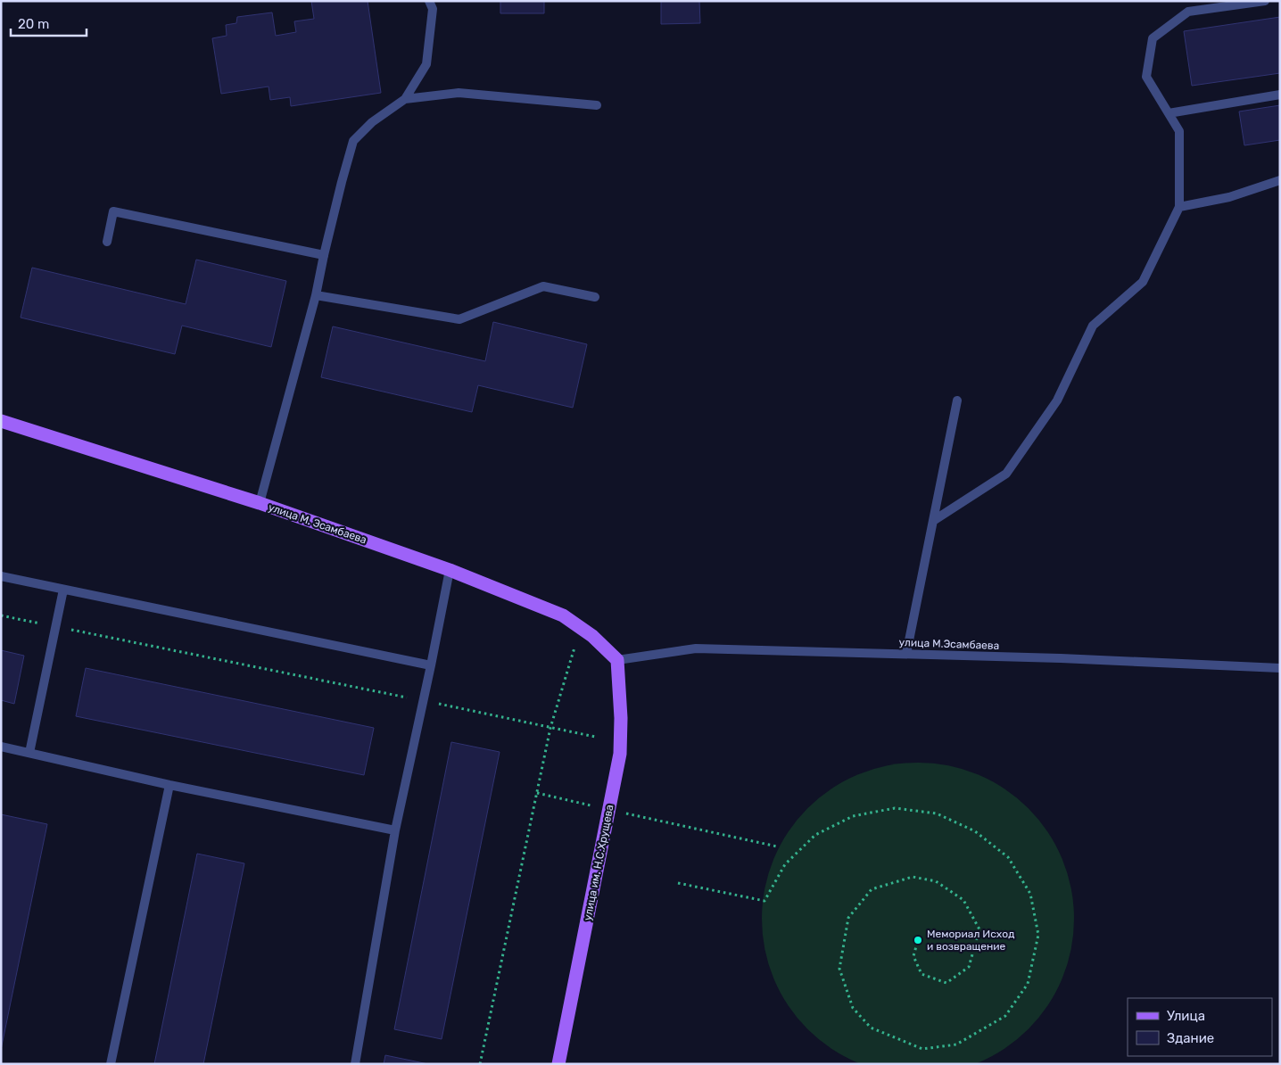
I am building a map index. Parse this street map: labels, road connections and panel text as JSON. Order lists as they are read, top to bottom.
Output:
{
  "streets": {
    "main road": ["улица М. Эсамбаева", "улица им. Н.С.Хрущева"],
    "street": ["улица М.Эсамбаева"]
  },
  "crossings": [
    ["улица М. Эсамбаева", "улица М.Эсамбаева"],
    ["улица М. Эсамбаева", "улица им. Н.С.Хрущева"],
    ["улица М.Эсамбаева", "улица им. Н.С.Хрущева"]
  ],
  "places": ["Мемориал Исход и возвращение"],
  "legend": ["Улица", "Здание"],
  "scale_bar": "20 m"
}
